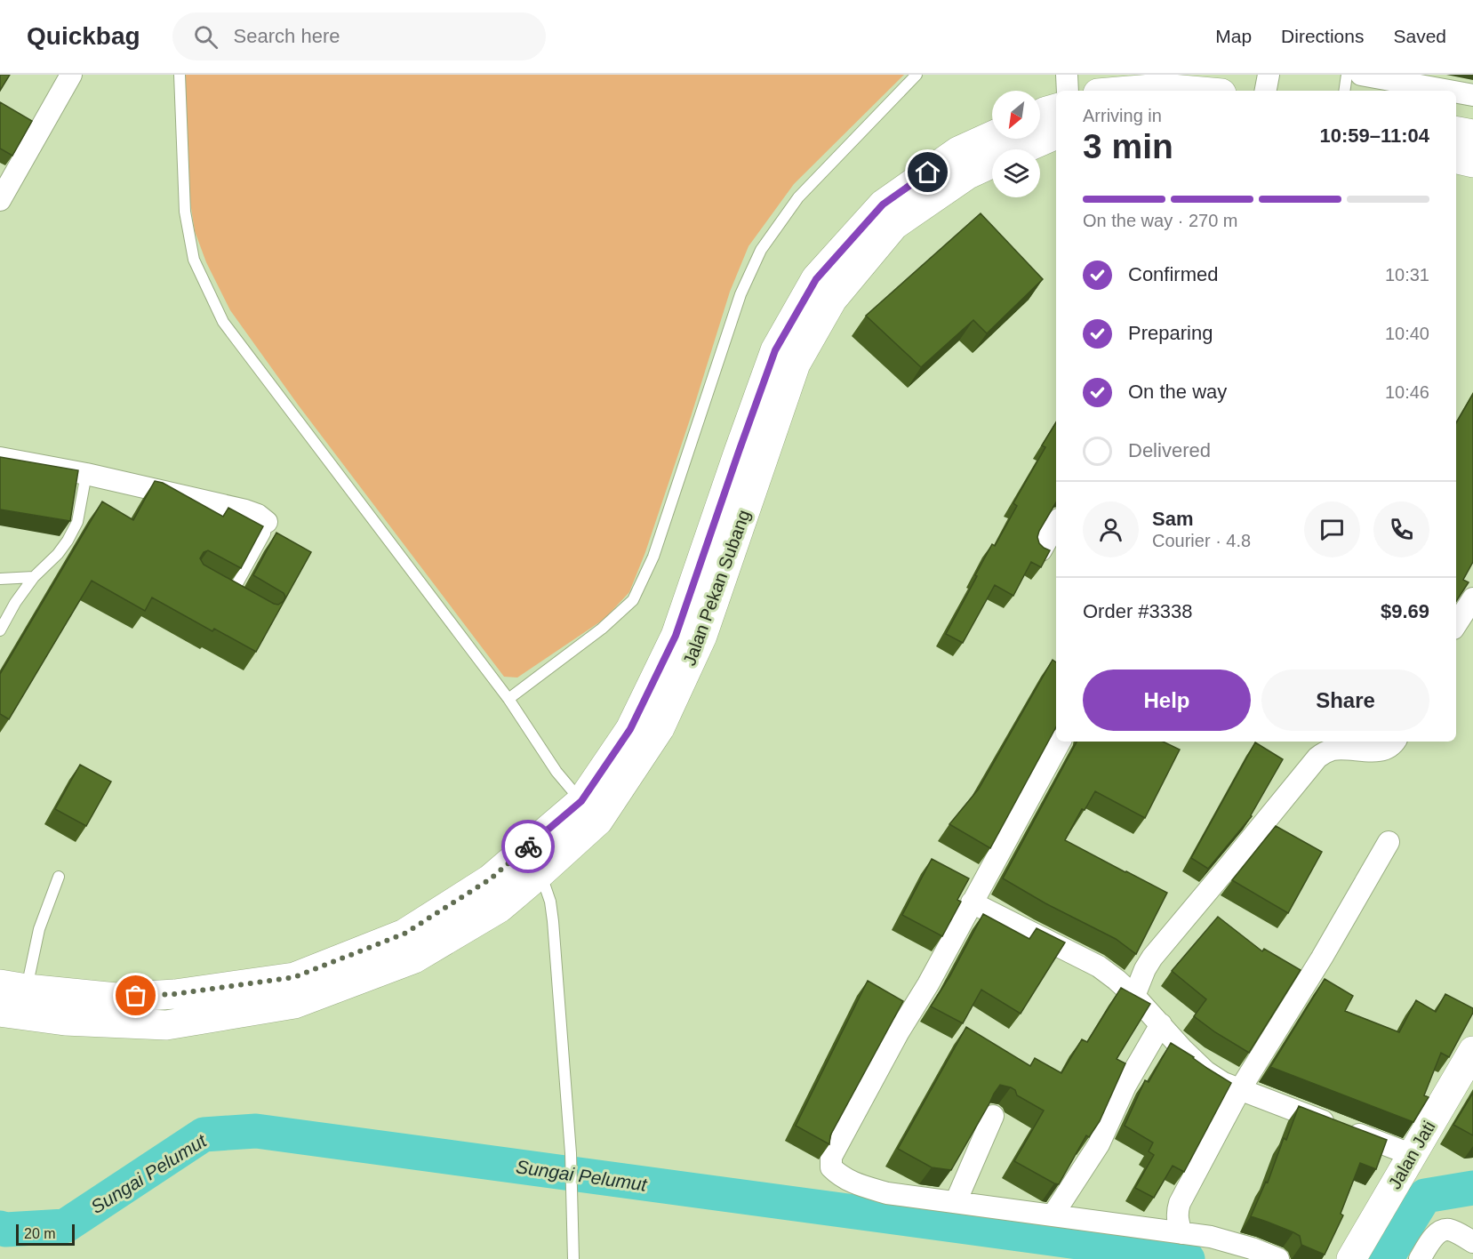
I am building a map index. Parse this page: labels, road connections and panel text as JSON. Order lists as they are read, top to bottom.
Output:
{
  "streets": {
    "main road": ["Jalan Pekan Subang", "Jalan Jati"]
  },
  "water": ["Sungai Pelumut"],
  "scale_bar": "20 m",
  "north": "bottom left",
  "page": {
    "header": "Quickbag",
    "search": "Search here",
    "nav": ["Map", "Directions", "Saved"],
    "heading": ["3 min", "Arriving in", "10:59–11:04"],
    "panel": [
      "Sam",
      "Courier · 4.8",
      "Order #3338",
      "$9.69"
    ],
    "bar": "On the way · 270 m",
    "list": [
      ["Confirmed", "10:31"],
      ["Preparing", "10:40"],
      ["On the way", "10:46"],
      "Delivered"
    ],
    "buttons": ["Help", "Share"],
    "scale": "20 m"
  }
}
